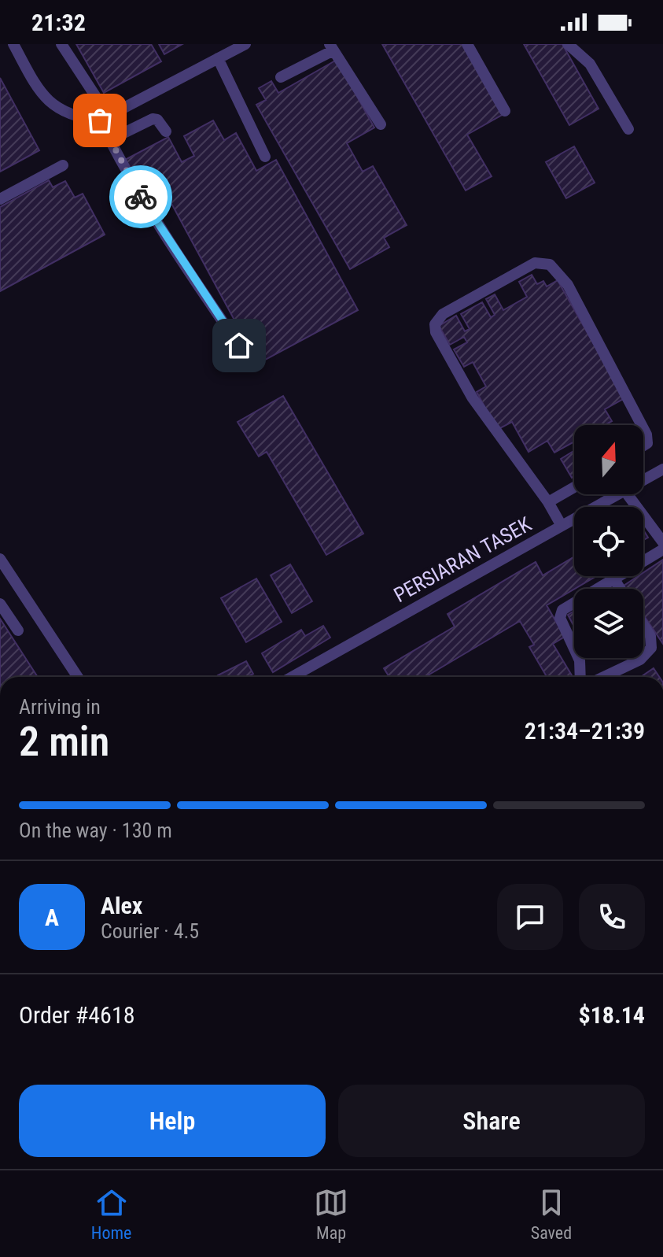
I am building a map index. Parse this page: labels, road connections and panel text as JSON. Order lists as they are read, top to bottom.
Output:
{
  "streets": {
    "street": ["PERSIARAN TASEK"]
  },
  "north": "top",
  "page": {
    "status": "21:32",
    "heading": ["2 min", "Arriving in", "21:34–21:39"],
    "panel": [
      "Alex",
      "Courier · 4.5",
      "Order #4618",
      "$18.14"
    ],
    "bar": "On the way · 130 m",
    "round": "A",
    "buttons": ["Help", "Share"],
    "tabs": ["Home", "Map", "Saved"]
  }
}
